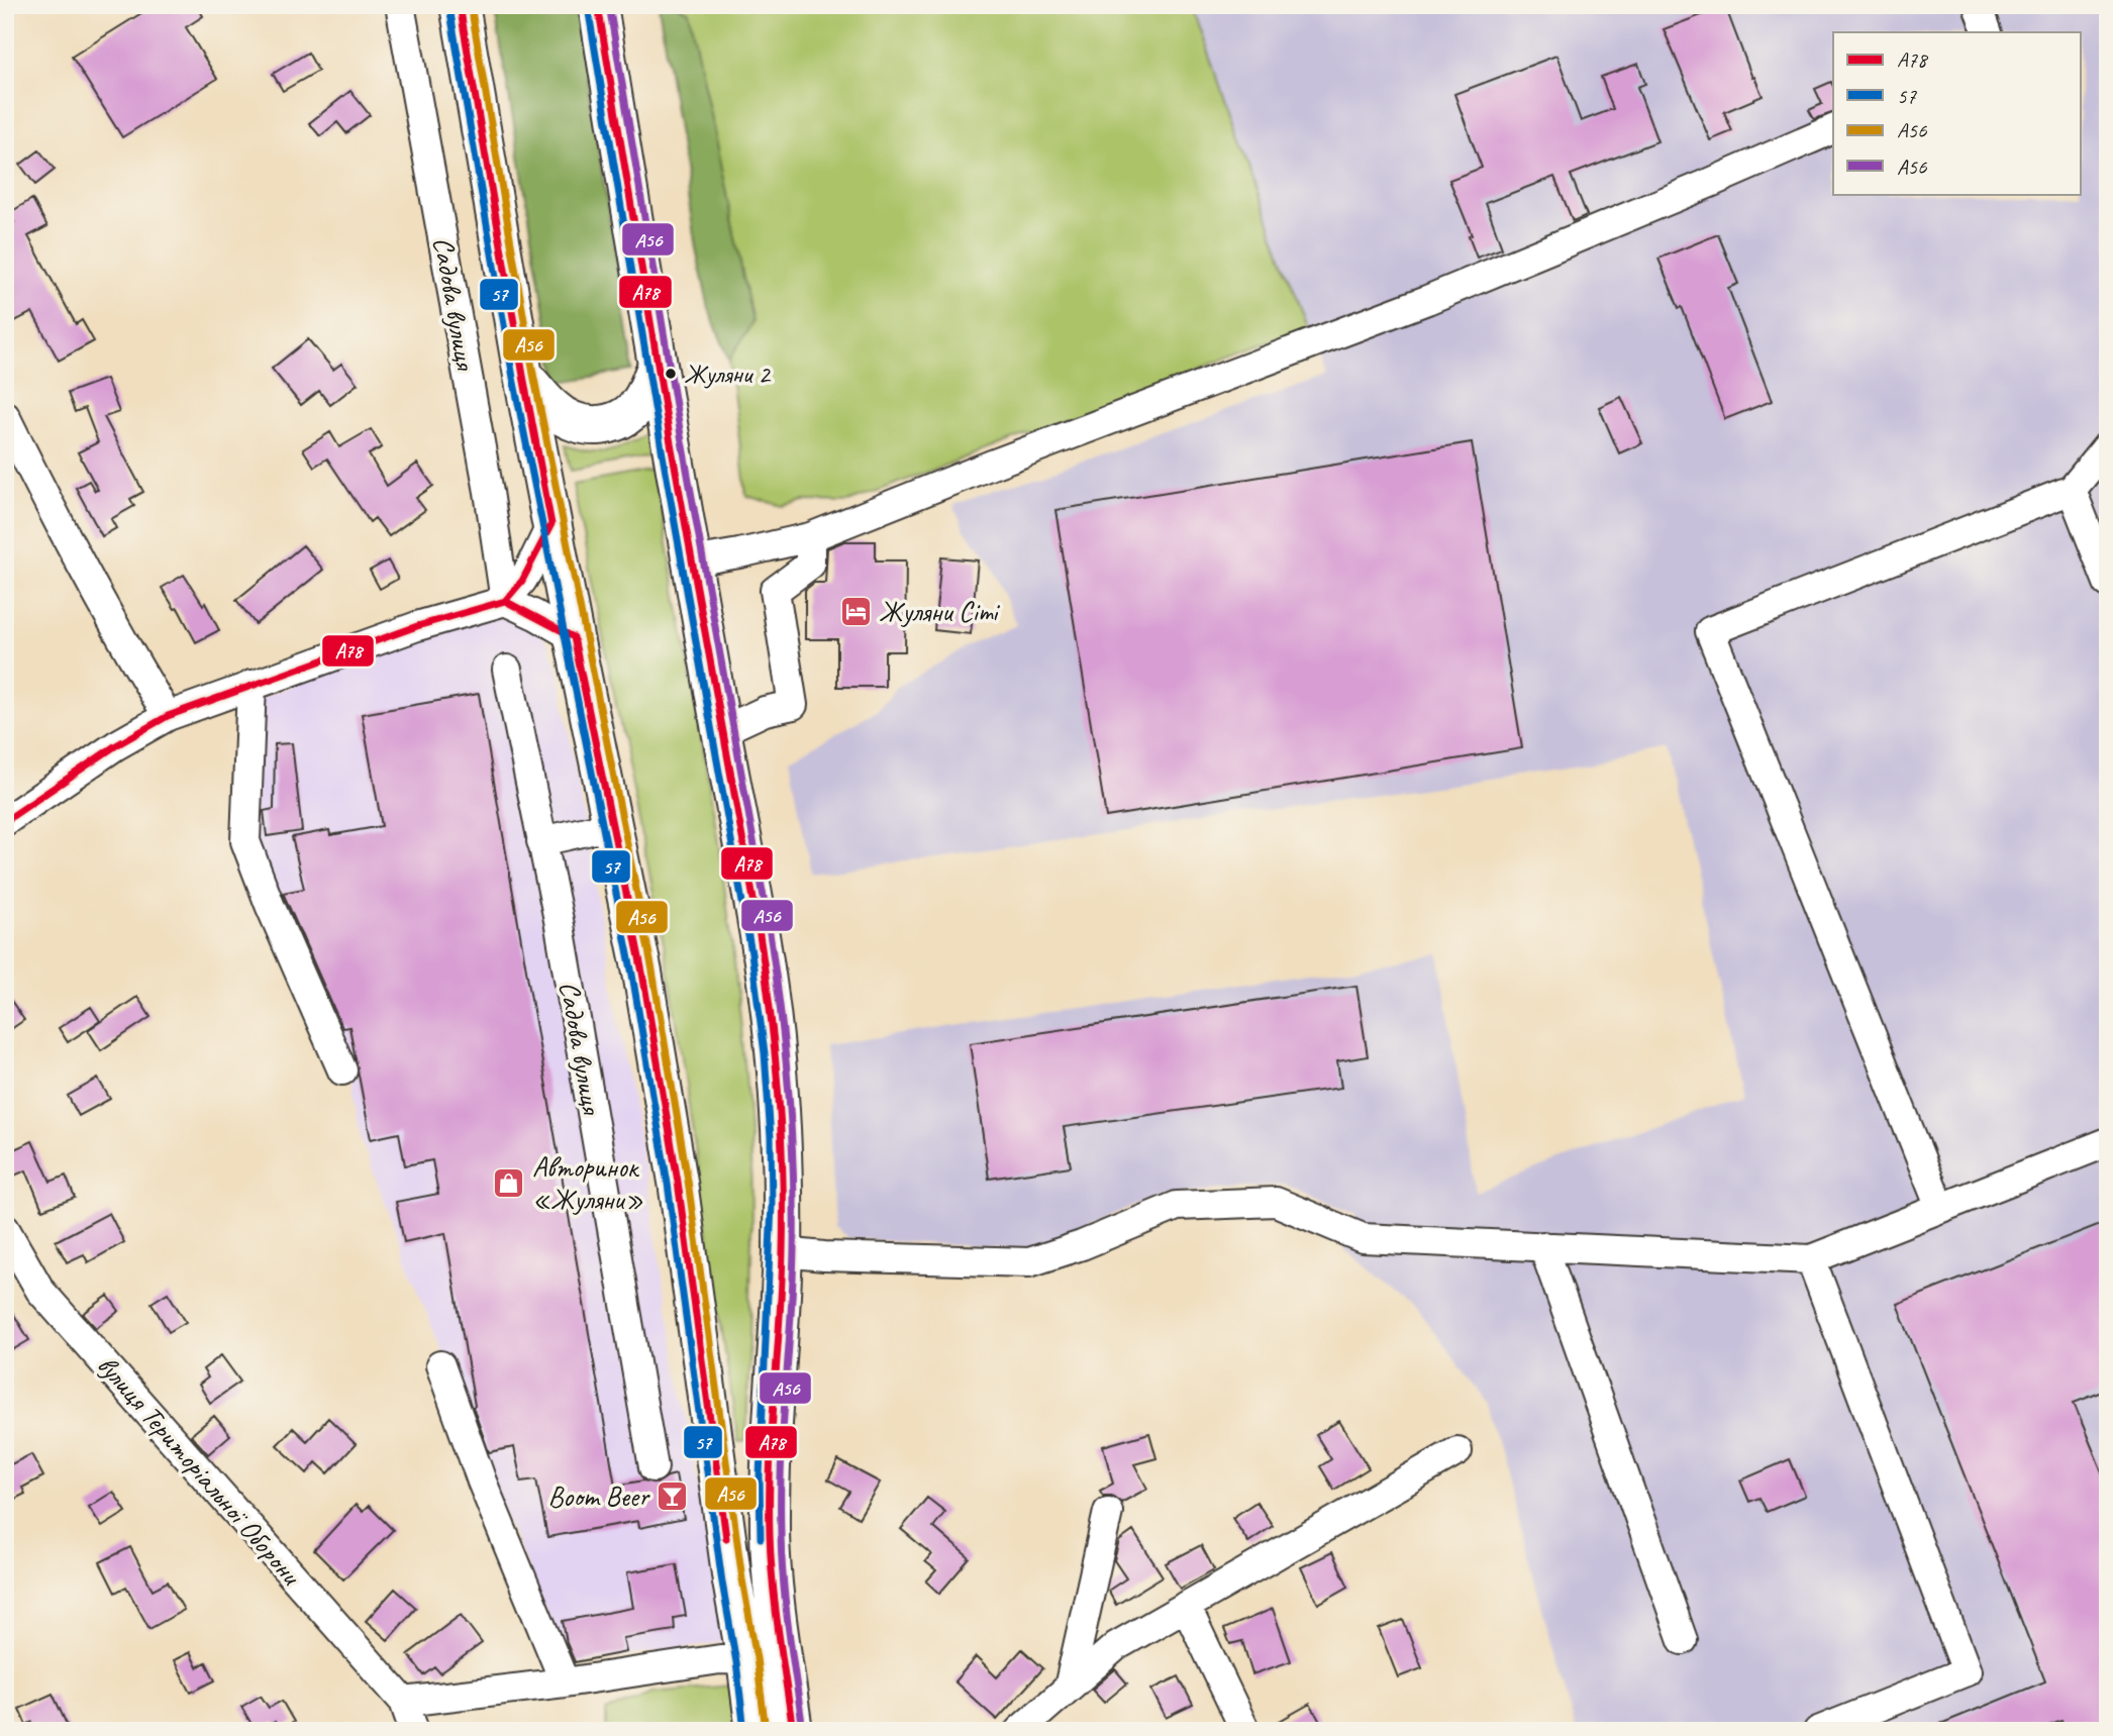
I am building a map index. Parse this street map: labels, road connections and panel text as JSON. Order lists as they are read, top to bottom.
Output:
{
  "streets": {
    "street": ["Садова вулиця", "вулиця Територіальної Оборони"]
  },
  "places": {
    "other": ["Жуляни 2"],
    "hotel": ["Жуляни Сіті"],
    "shop": ["Авторинок «Жуляни»"],
    "bar": ["Boom Beer"]
  },
  "lines": [
    "transit line А78",
    "transit line А56",
    "transit line A56",
    "transit line 57"
  ],
  "legend": [
    "А78",
    "57",
    "А56",
    "A56"
  ]
}
